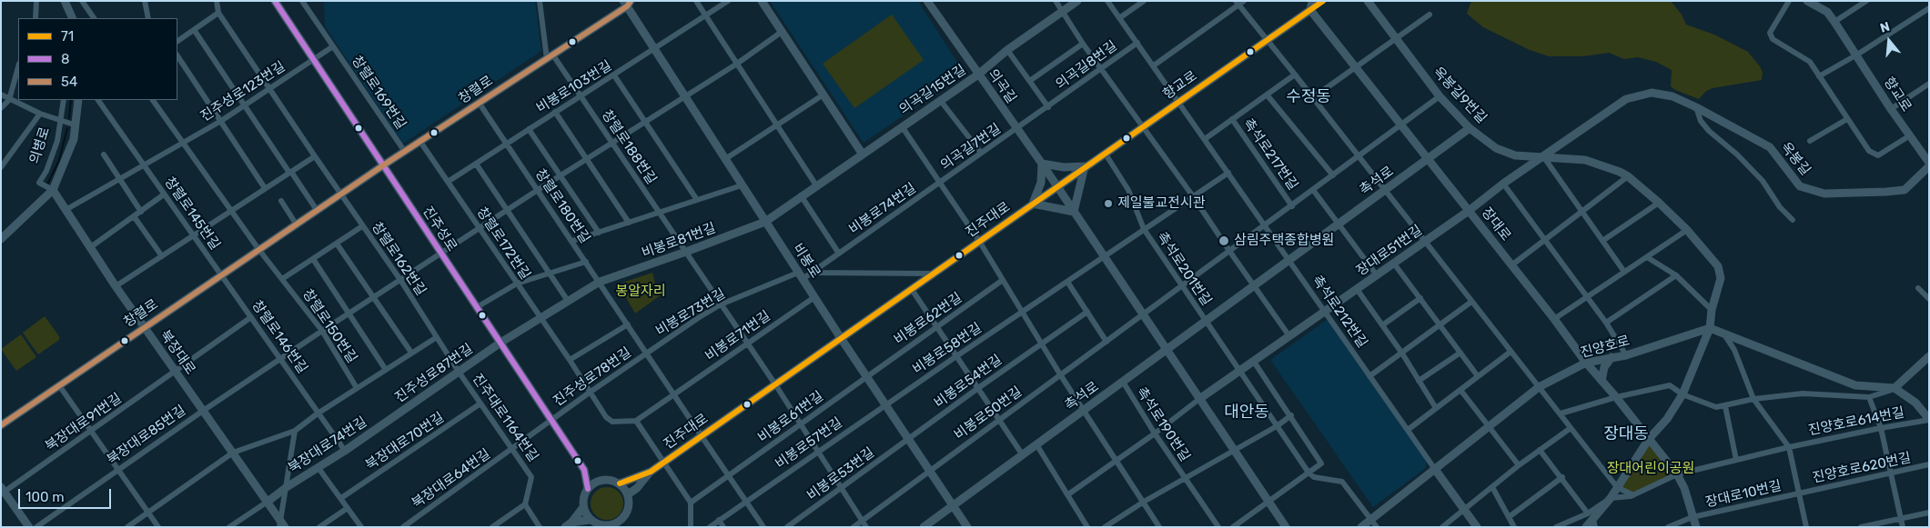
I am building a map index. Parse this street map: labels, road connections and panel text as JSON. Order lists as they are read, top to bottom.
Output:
{
  "streets": {
    "street": [
      "의곡길8번길",
      "향교로",
      "의곡길",
      "비봉로103번길",
      "창렬로",
      "의곡길15번길",
      "진주성로123번길",
      "창렬로169번길",
      "옥봉길9번길",
      "의병로",
      "창렬로188번길",
      "의곡길7번길",
      "촉석로217번길",
      "옥봉길",
      "촉석로",
      "창렬로180번길",
      "비봉로74번길",
      "창렬로145번길",
      "진주대로",
      "장대로",
      "진주성로",
      "비봉로81번길",
      "창렬로172번길",
      "장대로51번길",
      "창렬로162번길",
      "비봉로",
      "촉석로201번길",
      "촉석로212번길",
      "비봉로73번길",
      "비봉로62번길",
      "창렬로150번길",
      "비봉로71번길",
      "창렬로146번길",
      "진양호로",
      "비봉로58번길",
      "북장대로",
      "진주성로87번길",
      "진주성로78번길",
      "비봉로54번길",
      "비봉로50번길",
      "비봉로61번길",
      "진주대로1164번길",
      "진양호로614번길",
      "북장대로91번길",
      "촉석로190번길",
      "북장대로85번길",
      "북장대로70번길",
      "비봉로57번길",
      "북장대로74번길",
      "진양호로620번길",
      "비봉로53번길",
      "북장대로64번길",
      "장대로10번길"
    ]
  },
  "crossings": [
    ["의곡길8번길", "의곡길"],
    ["의곡길8번길", "의곡길15번길"],
    ["의곡길8번길", "의곡길7번길"],
    ["의곡길8번길", "촉석로212번길"],
    ["향교로", "의곡길"],
    ["향교로", "옥봉길"],
    ["향교로", "진주대로"],
    ["향교로", "장대로"],
    ["향교로", "촉석로201번길"],
    ["향교로", "촉석로212번길"],
    ["의곡길", "의곡길15번길"],
    ["의곡길", "의곡길7번길"],
    ["의곡길", "진주대로"],
    ["비봉로103번길", "창렬로188번길"],
    ["비봉로103번길", "창렬로180번길"],
    ["비봉로103번길", "비봉로"],
    ["창렬로", "창렬로169번길"],
    ["창렬로", "창렬로188번길"],
    ["창렬로", "창렬로180번길"],
    ["창렬로", "창렬로145번길"],
    ["창렬로", "진주성로"],
    ["창렬로", "창렬로172번길"],
    ["창렬로", "창렬로162번길"],
    ["창렬로", "비봉로"],
    ["창렬로", "창렬로150번길"],
    ["창렬로", "창렬로146번길"],
    ["창렬로", "북장대로"],
    ["의곡길15번길", "비봉로81번길"],
    ["진주성로123번길", "창렬로169번길"],
    ["진주성로123번길", "창렬로145번길"],
    ["진주성로123번길", "진주성로"],
    ["진주성로123번길", "창렬로162번길"],
    ["진주성로123번길", "창렬로150번길"],
    ["진주성로123번길", "북장대로"],
    ["옥봉길9번길", "옥봉길"],
    ["옥봉길9번길", "촉석로"],
    ["옥봉길9번길", "장대로"],
    ["옥봉길9번길", "진양호로"],
    ["의병로", "북장대로"],
    ["창렬로188번길", "진주대로"],
    ["창렬로188번길", "비봉로81번길"],
    ["창렬로188번길", "비봉로73번길"],
    ["창렬로188번길", "비봉로71번길"],
    ["창렬로188번길", "비봉로50번길"],
    ["창렬로188번길", "비봉로61번길"],
    ["창렬로188번길", "북장대로85번길"],
    ["창렬로188번길", "비봉로57번길"],
    ["창렬로188번길", "비봉로53번길"],
    ["의곡길7번길", "비봉로74번길"],
    ["촉석로217번길", "촉석로"],
    ["촉석로217번길", "장대로51번길"],
    ["촉석로217번길", "촉석로212번길"],
    ["촉석로217번길", "비봉로50번길"],
    ["옥봉길", "장대로"],
    ["옥봉길", "장대로51번길"],
    ["촉석로", "장대로"],
    ["촉석로", "비봉로"],
    ["촉석로", "촉석로201번길"],
    ["촉석로", "촉석로212번길"],
    ["촉석로", "촉석로190번길"],
    ["창렬로180번길", "진주대로"],
    ["창렬로180번길", "비봉로81번길"],
    ["창렬로180번길", "비봉로73번길"],
    ["창렬로180번길", "비봉로71번길"],
    ["창렬로180번길", "진주성로78번길"],
    ["창렬로180번길", "비봉로61번길"],
    ["창렬로180번길", "북장대로85번길"],
    ["창렬로180번길", "비봉로57번길"],
    ["비봉로74번길", "비봉로"],
    ["비봉로74번길", "비봉로73번길"],
    ["창렬로145번길", "창렬로146번길"],
    ["진주대로", "비봉로"],
    ["장대로", "장대로51번길"],
    ["장대로", "진양호로"],
    ["장대로", "진양호로614번길"],
    ["장대로", "장대로10번길"],
    ["진주성로", "진주성로87번길"],
    ["진주성로", "진주성로78번길"],
    ["진주성로", "북장대로85번길"],
    ["비봉로81번길", "창렬로172번길"],
    ["비봉로81번길", "비봉로"],
    ["비봉로81번길", "진주성로87번길"],
    ["창렬로172번길", "비봉로71번길"],
    ["창렬로172번길", "진주성로87번길"],
    ["창렬로172번길", "진주성로78번길"],
    ["창렬로172번길", "북장대로85번길"],
    ["장대로51번길", "촉석로201번길"],
    ["장대로51번길", "촉석로212번길"],
    ["창렬로162번길", "진주성로87번길"],
    ["창렬로162번길", "진주대로1164번길"],
    ["창렬로162번길", "북장대로85번길"],
    ["비봉로", "비봉로73번길"],
    ["비봉로", "비봉로62번길"],
    ["비봉로", "비봉로71번길"],
    ["비봉로", "비봉로58번길"],
    ["비봉로", "비봉로54번길"],
    ["비봉로", "비봉로50번길"],
    ["비봉로", "비봉로61번길"],
    ["비봉로", "북장대로85번길"],
    ["비봉로", "비봉로57번길"],
    ["비봉로", "비봉로53번길"],
    ["촉석로201번길", "비봉로58번길"],
    ["촉석로201번길", "비봉로50번길"],
    ["촉석로212번길", "진양호로"],
    ["촉석로212번길", "비봉로58번길"],
    ["촉석로212번길", "비봉로50번길"],
    ["비봉로73번길", "진주성로78번길"],
    ["비봉로62번길", "비봉로61번길"],
    ["창렬로150번길", "북장대로85번길"],
    ["창렬로146번길", "북장대로91번길"],
    ["창렬로146번길", "북장대로85번길"],
    ["창렬로146번길", "북장대로74번길"],
    ["비봉로58번길", "비봉로57번길"],
    ["북장대로", "북장대로91번길"],
    ["북장대로", "북장대로85번길"],
    ["북장대로", "북장대로74번길"],
    ["진주성로87번길", "진주대로1164번길"],
    ["진주성로87번길", "북장대로74번길"],
    ["진주성로78번길", "진주대로1164번길"],
    ["진주성로78번길", "북장대로64번길"],
    ["비봉로54번길", "비봉로53번길"],
    ["진주대로1164번길", "북장대로70번길"],
    ["진주대로1164번길", "북장대로64번길"],
    ["진양호로620번길", "장대로10번길"]
  ],
  "districts": ["수정동", "대안동", "장대동"],
  "parks": ["봉알자리", "장대어린이공원"],
  "places": ["제일불교전시관", "삼림주택종합병원"],
  "lines": ["transit line 71", "transit line 8", "transit line 54"],
  "legend": ["71", "8", "54"],
  "scale_bar": "100 m",
  "north": "top"
}
